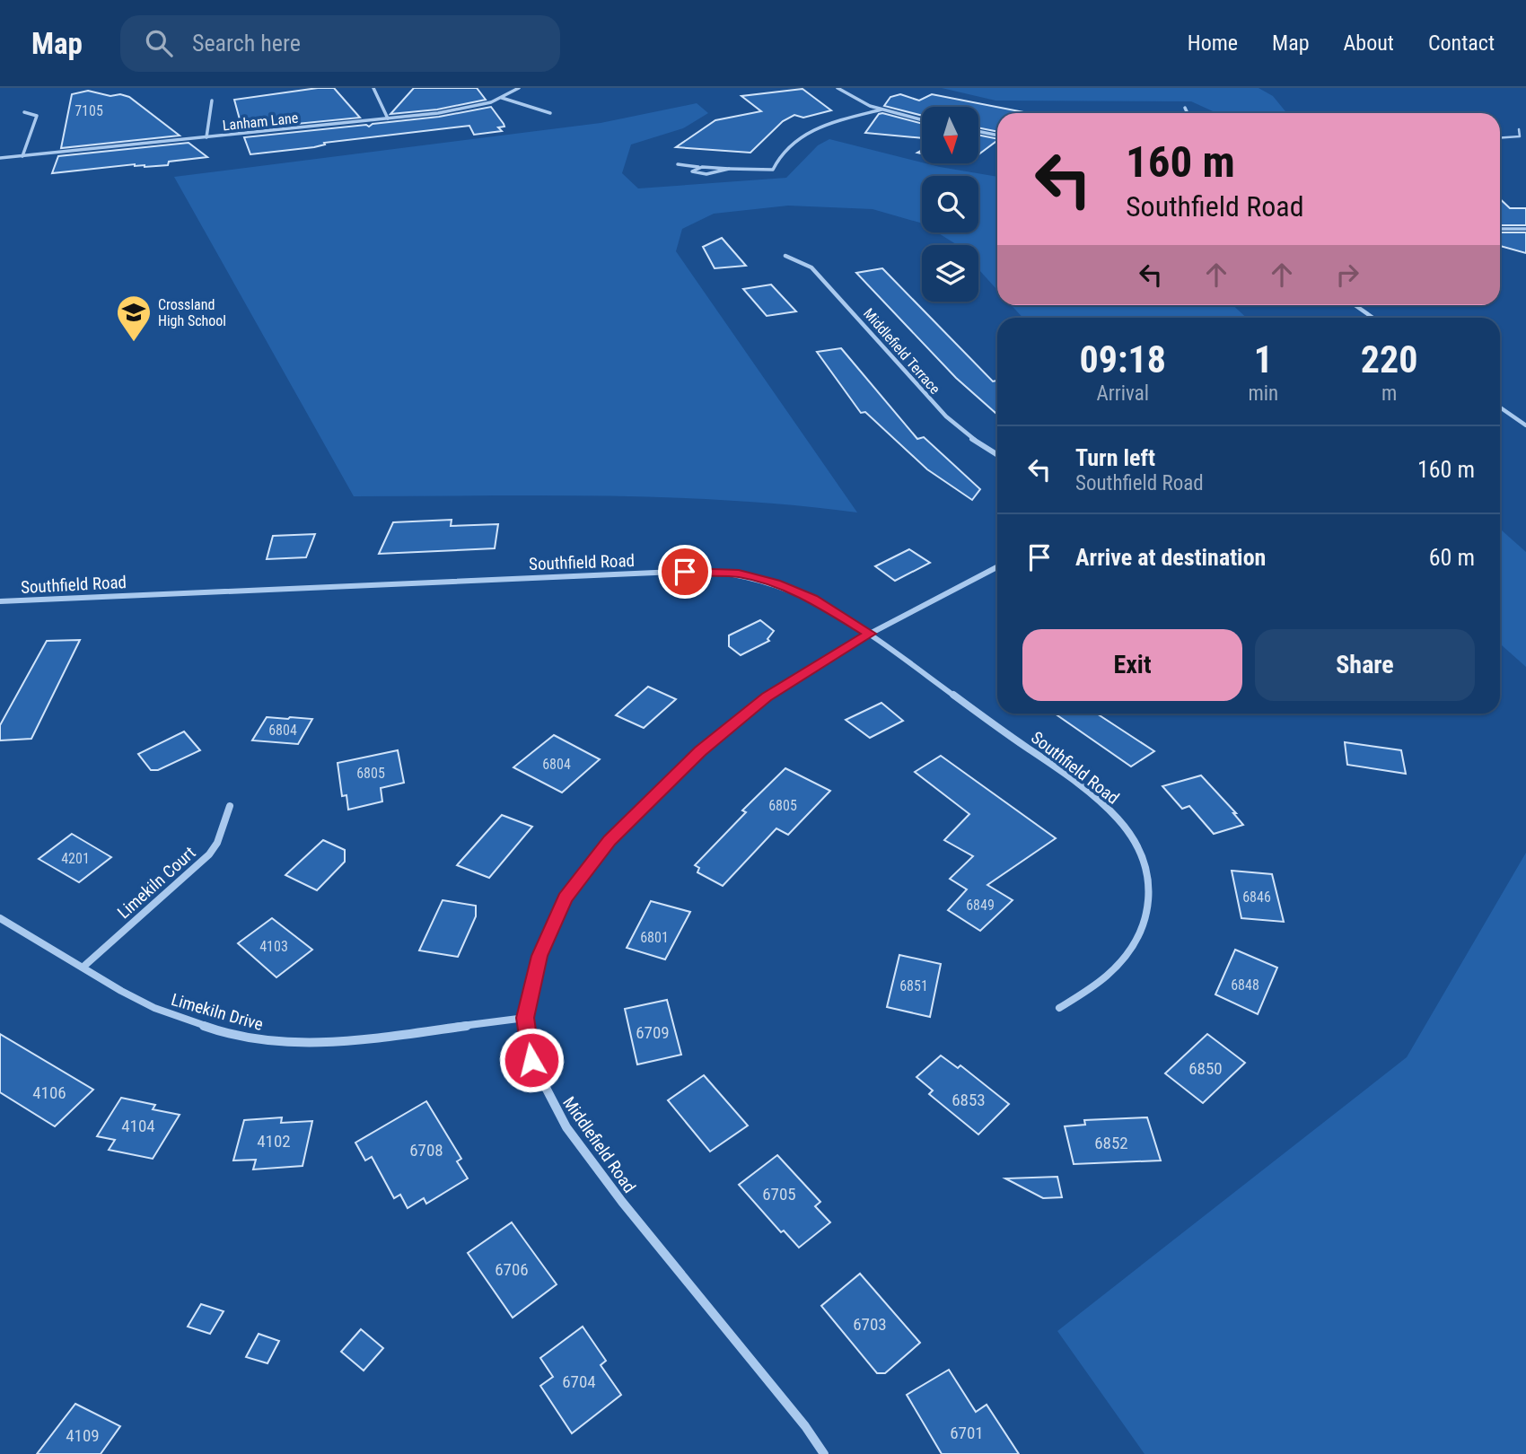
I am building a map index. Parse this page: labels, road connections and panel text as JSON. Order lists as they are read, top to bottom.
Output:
{
  "streets": {
    "street": [
      "Lanham Lane",
      "Middlefield Terrace",
      "Southfield Road",
      "Limekiln Court",
      "Limekiln Drive",
      "Middlefield Road"
    ]
  },
  "crossings": [
    ["Southfield Road", "Middlefield Road"],
    ["Limekiln Court", "Limekiln Drive"],
    ["Limekiln Drive", "Middlefield Road"]
  ],
  "places": {
    "school or university": ["Crossland High School"]
  },
  "house_numbers": [
    "7105",
    "6804",
    "6804",
    "6805",
    "6805",
    "4201",
    "6846",
    "6849",
    "6801",
    "4103",
    "6848",
    "6851",
    "6709",
    "6850",
    "4106",
    "6853",
    "4104",
    "4102",
    "6852",
    "6708",
    "6705",
    "6706",
    "6703",
    "6704",
    "6701",
    "4109"
  ],
  "north": "bottom",
  "page": {
    "header": "Map",
    "search": "Search here",
    "nav": [
      "Home",
      "Map",
      "About",
      "Contact"
    ],
    "turn": ["160 m", "Southfield Road"],
    "eta": [
      "09:18",
      "Arrival",
      "1",
      "min",
      "220",
      "m"
    ],
    "list": [
      {
        "name": "Turn left",
        "note": "Southfield Road",
        "value": "160 m"
      },
      {
        "name": "Arrive at destination",
        "value": "60 m"
      }
    ],
    "buttons": ["Exit", "Share"]
  }
}
